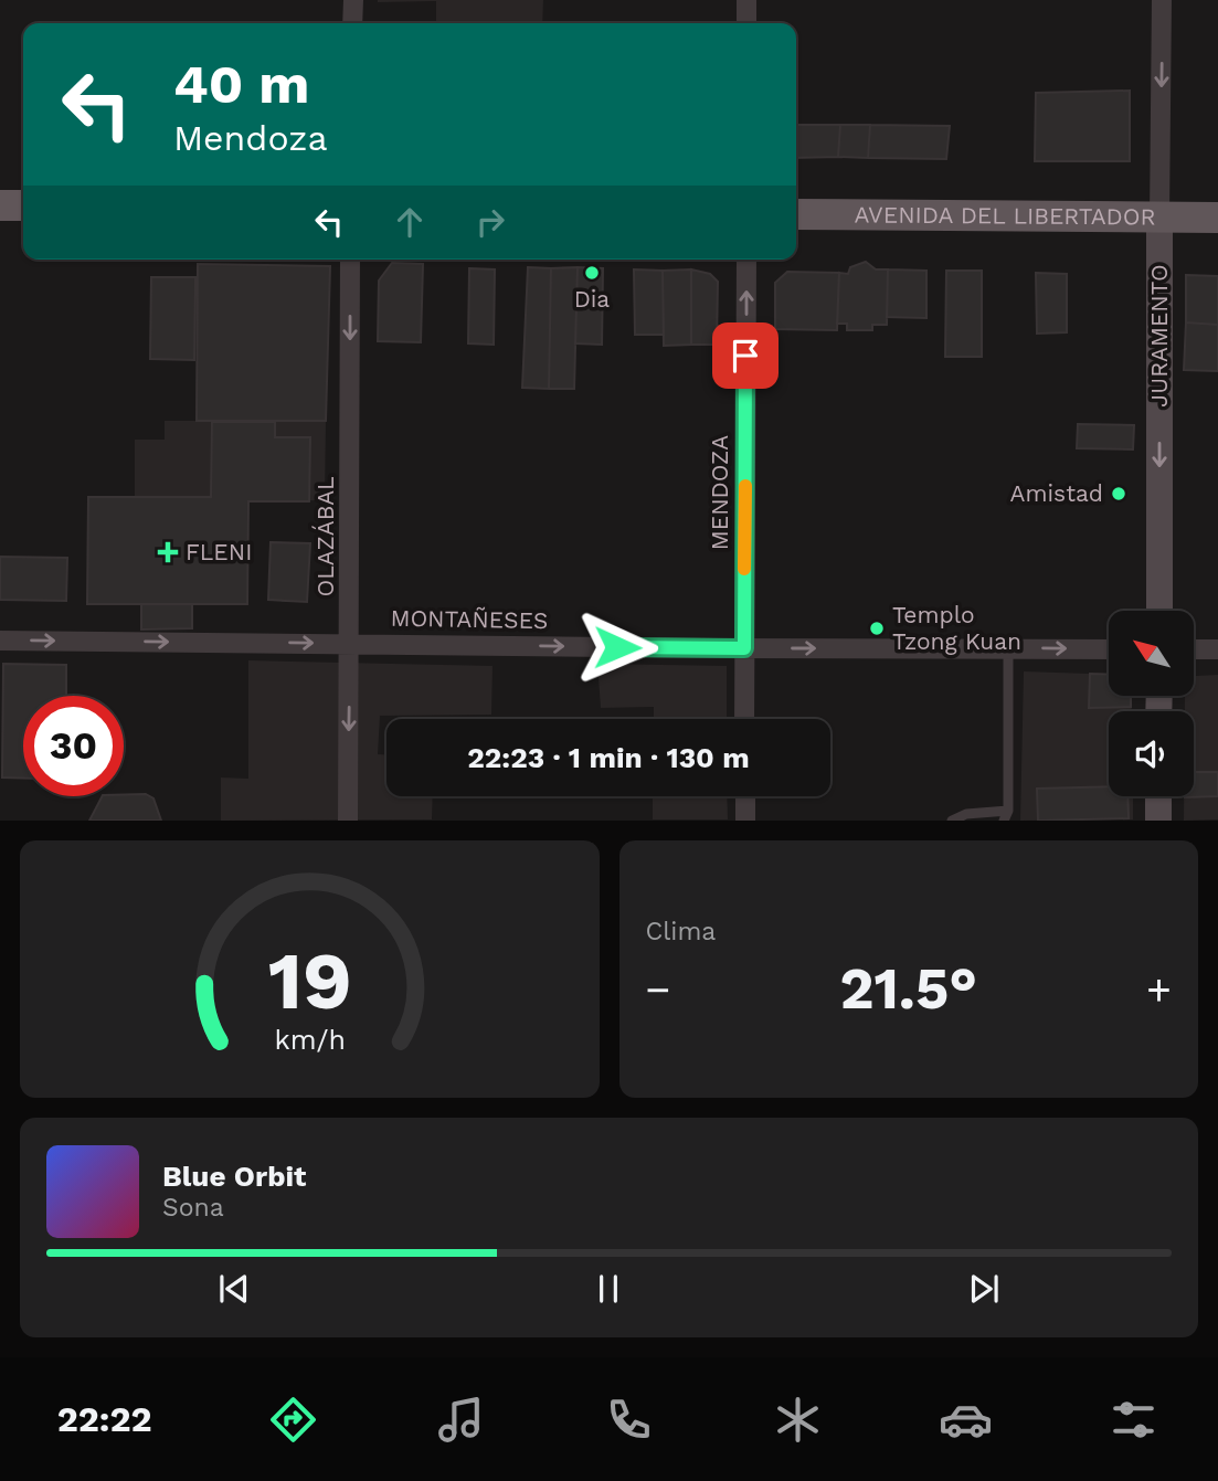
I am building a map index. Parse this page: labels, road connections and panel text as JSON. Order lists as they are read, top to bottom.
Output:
{
  "streets": {
    "main road": ["AVENIDA DEL LIBERTADOR"],
    "street": [
      "JURAMENTO",
      "MENDOZA",
      "OLAZÁBAL",
      "MONTAÑESES"
    ]
  },
  "crossings": [
    ["AVENIDA DEL LIBERTADOR", "JURAMENTO"],
    ["MENDOZA", "MONTAÑESES"],
    ["OLAZÁBAL", "MONTAÑESES"]
  ],
  "one_way": [
    "JURAMENTO",
    "MENDOZA",
    "OLAZÁBAL",
    "MONTAÑESES"
  ],
  "places": {
    "other": ["Dia", "Amistad", "Templo Tzong Kuan"],
    "health": ["FLENI"]
  },
  "north": "top left",
  "page": {
    "turn": ["40 m", "Mendoza"],
    "limit": "30",
    "trip": "22:23 · 1 min · 130 m",
    "tile": "Clima",
    "heat": ["−", "21.5°", "+"],
    "song": ["Blue Orbit", "Sona"],
    "tabs": "22:22",
    "gauge": ["19", "km/h"]
  }
}
